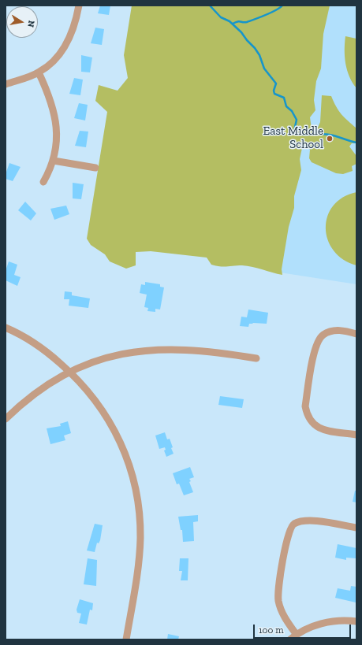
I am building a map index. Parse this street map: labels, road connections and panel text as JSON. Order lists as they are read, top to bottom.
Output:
{
  "places": ["East Middle School"],
  "scale_bar": "100 m",
  "north": "right"
}
